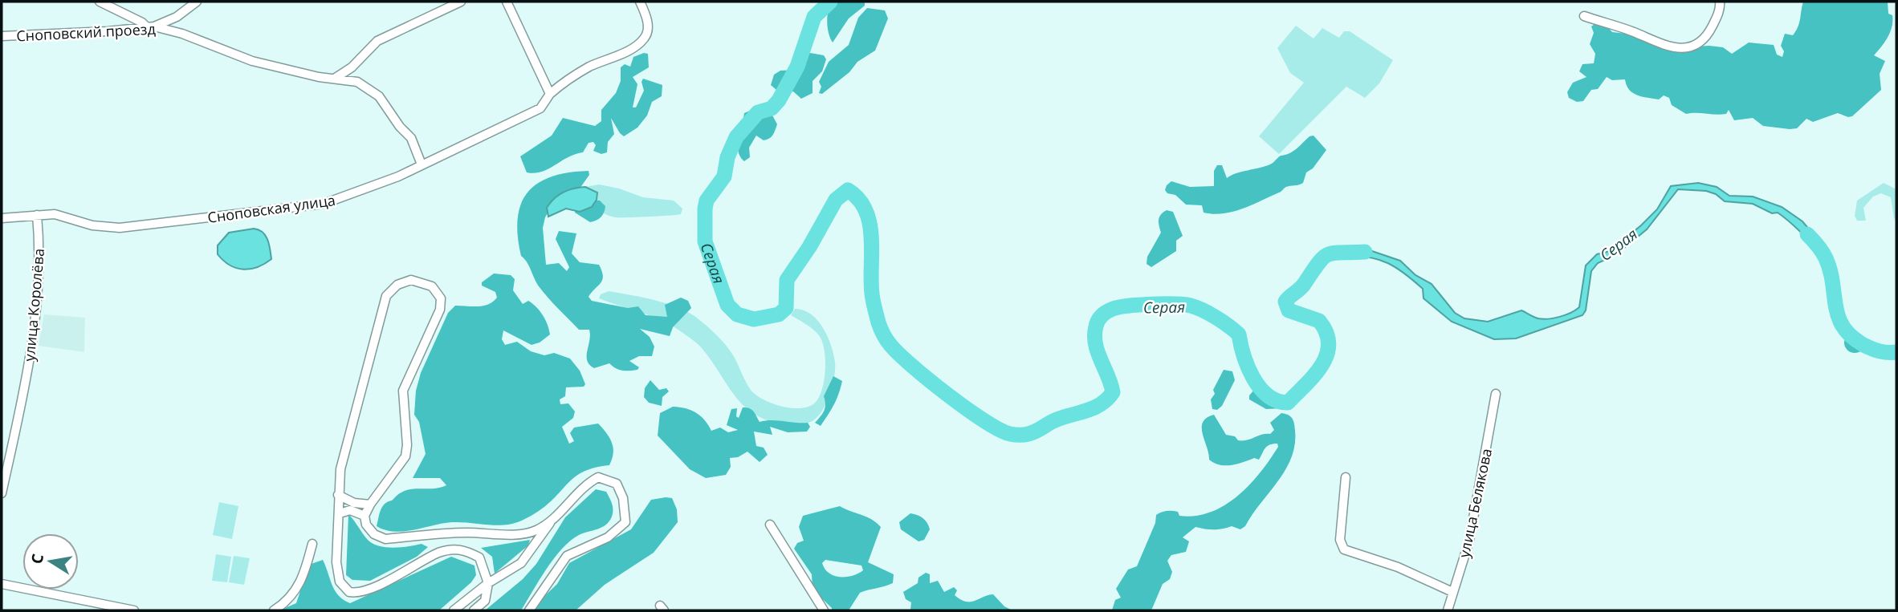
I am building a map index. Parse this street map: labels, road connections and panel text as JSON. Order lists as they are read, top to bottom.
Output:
{
  "streets": {
    "street": [
      "Сноповский проезд",
      "Сноповская улица",
      "улица Королёва",
      "улица Белякова"
    ]
  },
  "crossings": [
    ["Сноповский проезд", "Сноповская улица"],
    ["Сноповская улица", "улица Королёва"]
  ],
  "water": ["Серая"],
  "north": "left"
}
